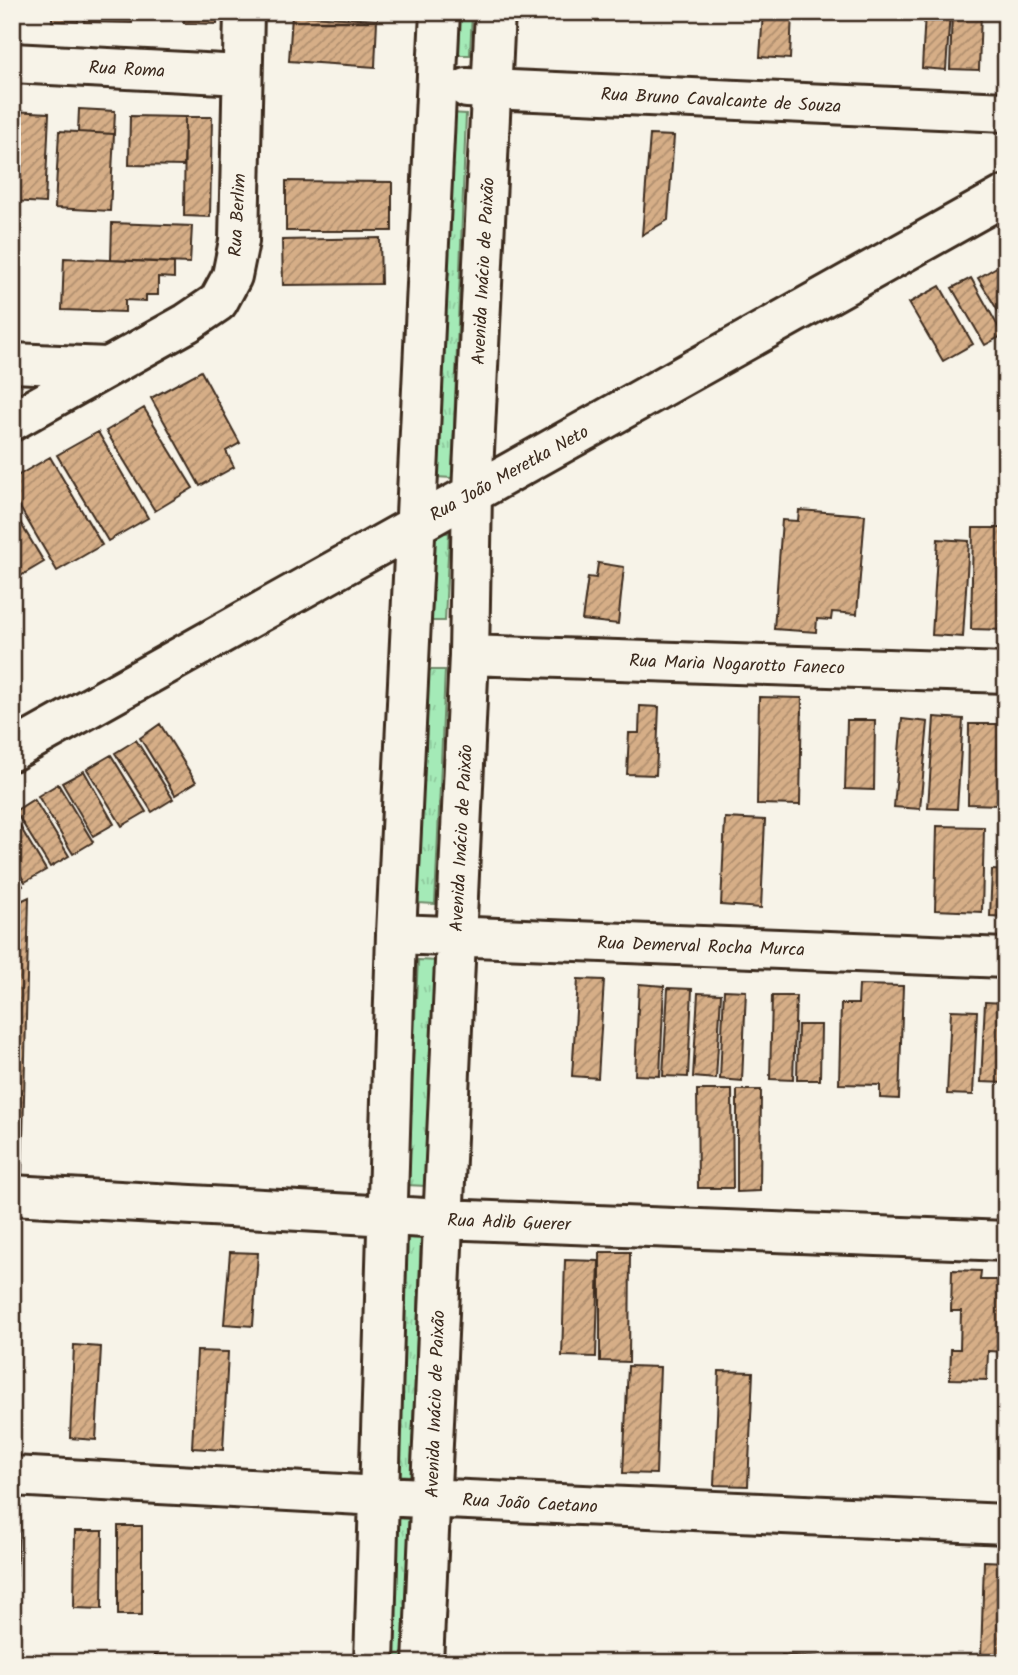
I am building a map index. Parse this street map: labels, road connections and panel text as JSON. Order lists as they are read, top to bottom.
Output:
{
  "streets": {
    "street": [
      "Rua Roma",
      "Rua Bruno Cavalcante de Souza",
      "Rua Berlim",
      "Avenida Inácio de Paixão",
      "Rua João Meretka Neto",
      "Rua Maria Nogarotto Faneco",
      "Rua Demerval Rocha Murca",
      "Rua Adib Guerer",
      "Rua João Caetano"
    ]
  },
  "crossings": [
    ["Rua Roma", "Rua Berlim"],
    ["Rua Bruno Cavalcante de Souza", "Avenida Inácio de Paixão"],
    ["Avenida Inácio de Paixão", "Rua João Meretka Neto"],
    ["Avenida Inácio de Paixão", "Rua Maria Nogarotto Faneco"],
    ["Avenida Inácio de Paixão", "Rua Demerval Rocha Murca"],
    ["Avenida Inácio de Paixão", "Rua Adib Guerer"],
    ["Avenida Inácio de Paixão", "Rua João Caetano"]
  ]
}
